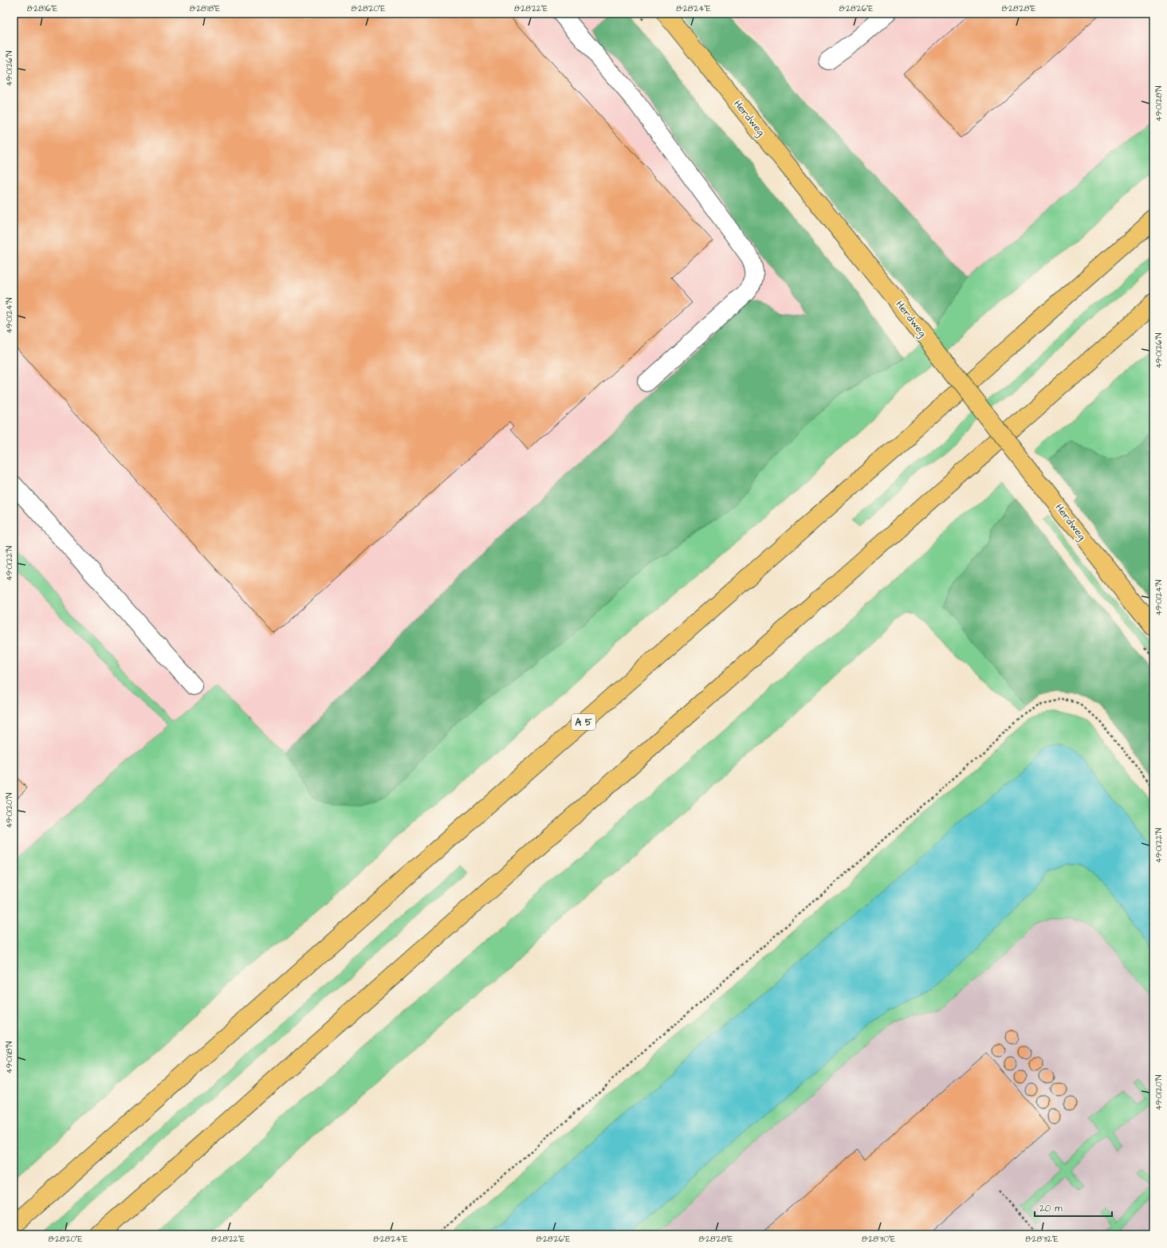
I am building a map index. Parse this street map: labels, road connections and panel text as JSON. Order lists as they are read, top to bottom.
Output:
{
  "streets": {
    "main road": ["Herdweg", "A 5"]
  },
  "scale_bar": "20 m",
  "coordinates": [
    "8°28'16\"E",
    "8°28'18\"E",
    "8°28'20\"E",
    "8°28'22\"E",
    "8°28'24\"E",
    "8°28'26\"E",
    "8°28'28\"E",
    "49°01'26\"N",
    "49°01'28\"N",
    "49°01'24\"N",
    "49°01'22\"N",
    "49°01'20\"N",
    "49°01'18\"N",
    "8°28'30\"E",
    "8°28'32\"E"
  ]
}
